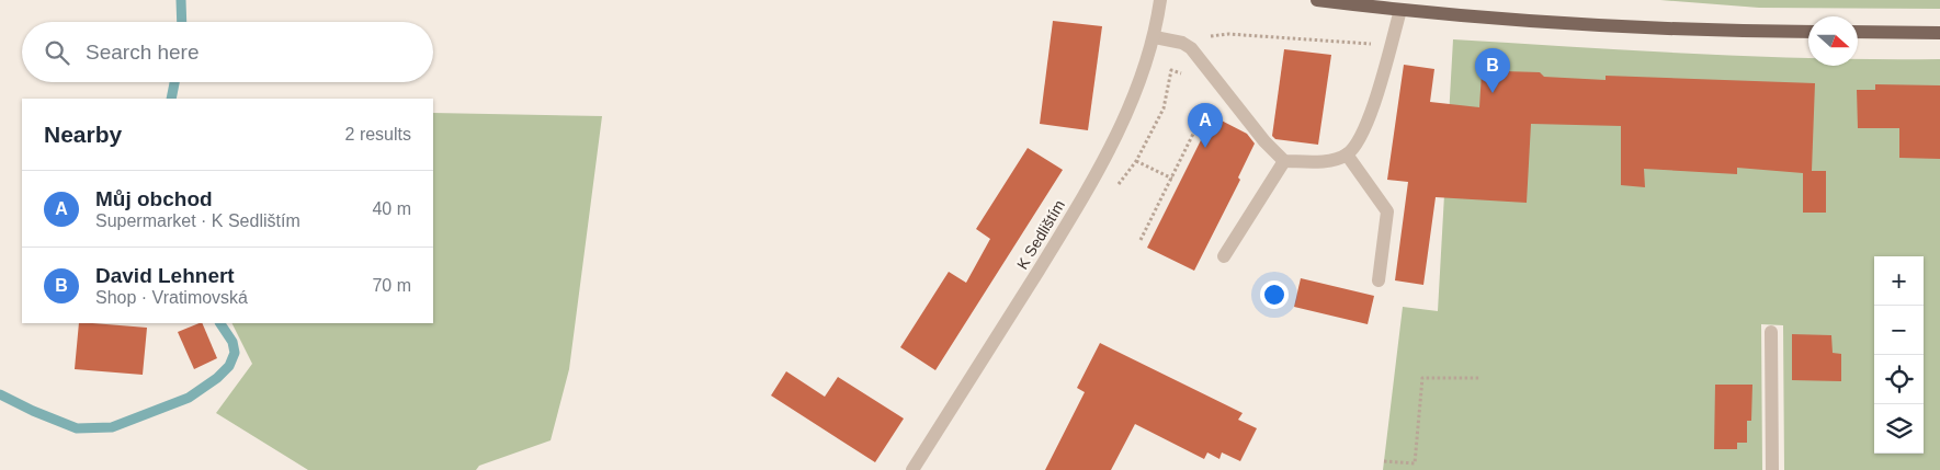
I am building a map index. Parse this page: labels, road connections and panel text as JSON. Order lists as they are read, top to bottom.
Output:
{
  "streets": {
    "street": ["K Sedlištím"]
  },
  "north": "right",
  "page": {
    "search": "Search here",
    "pins": ["B", "A"],
    "heading": ["Nearby", "2 results"],
    "list": [
      {
        "mark": "A",
        "name": "Můj obchod",
        "note": "Supermarket · K Sedlištím",
        "value": "40 m"
      },
      {
        "mark": "B",
        "name": "David Lehnert",
        "note": "Shop · Vratimovská",
        "value": "70 m"
      }
    ],
    "map_buttons": ["+", "−"]
  }
}
